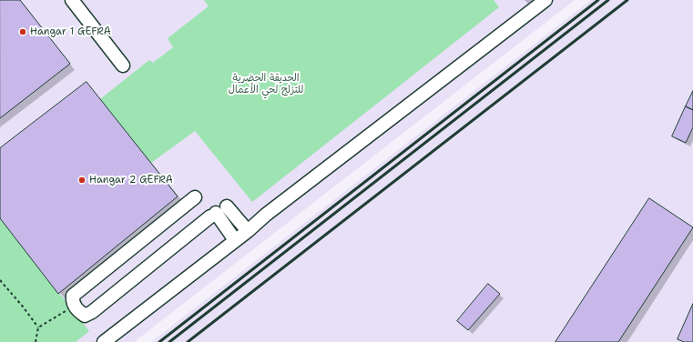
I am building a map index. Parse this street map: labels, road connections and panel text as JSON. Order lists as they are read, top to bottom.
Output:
{
  "parks": ["الحديقة الحضرية للتزلج لحي الأعمال"],
  "places": ["Hangar 1 GEFRA", "Hangar 2 GEFRA"]
}
